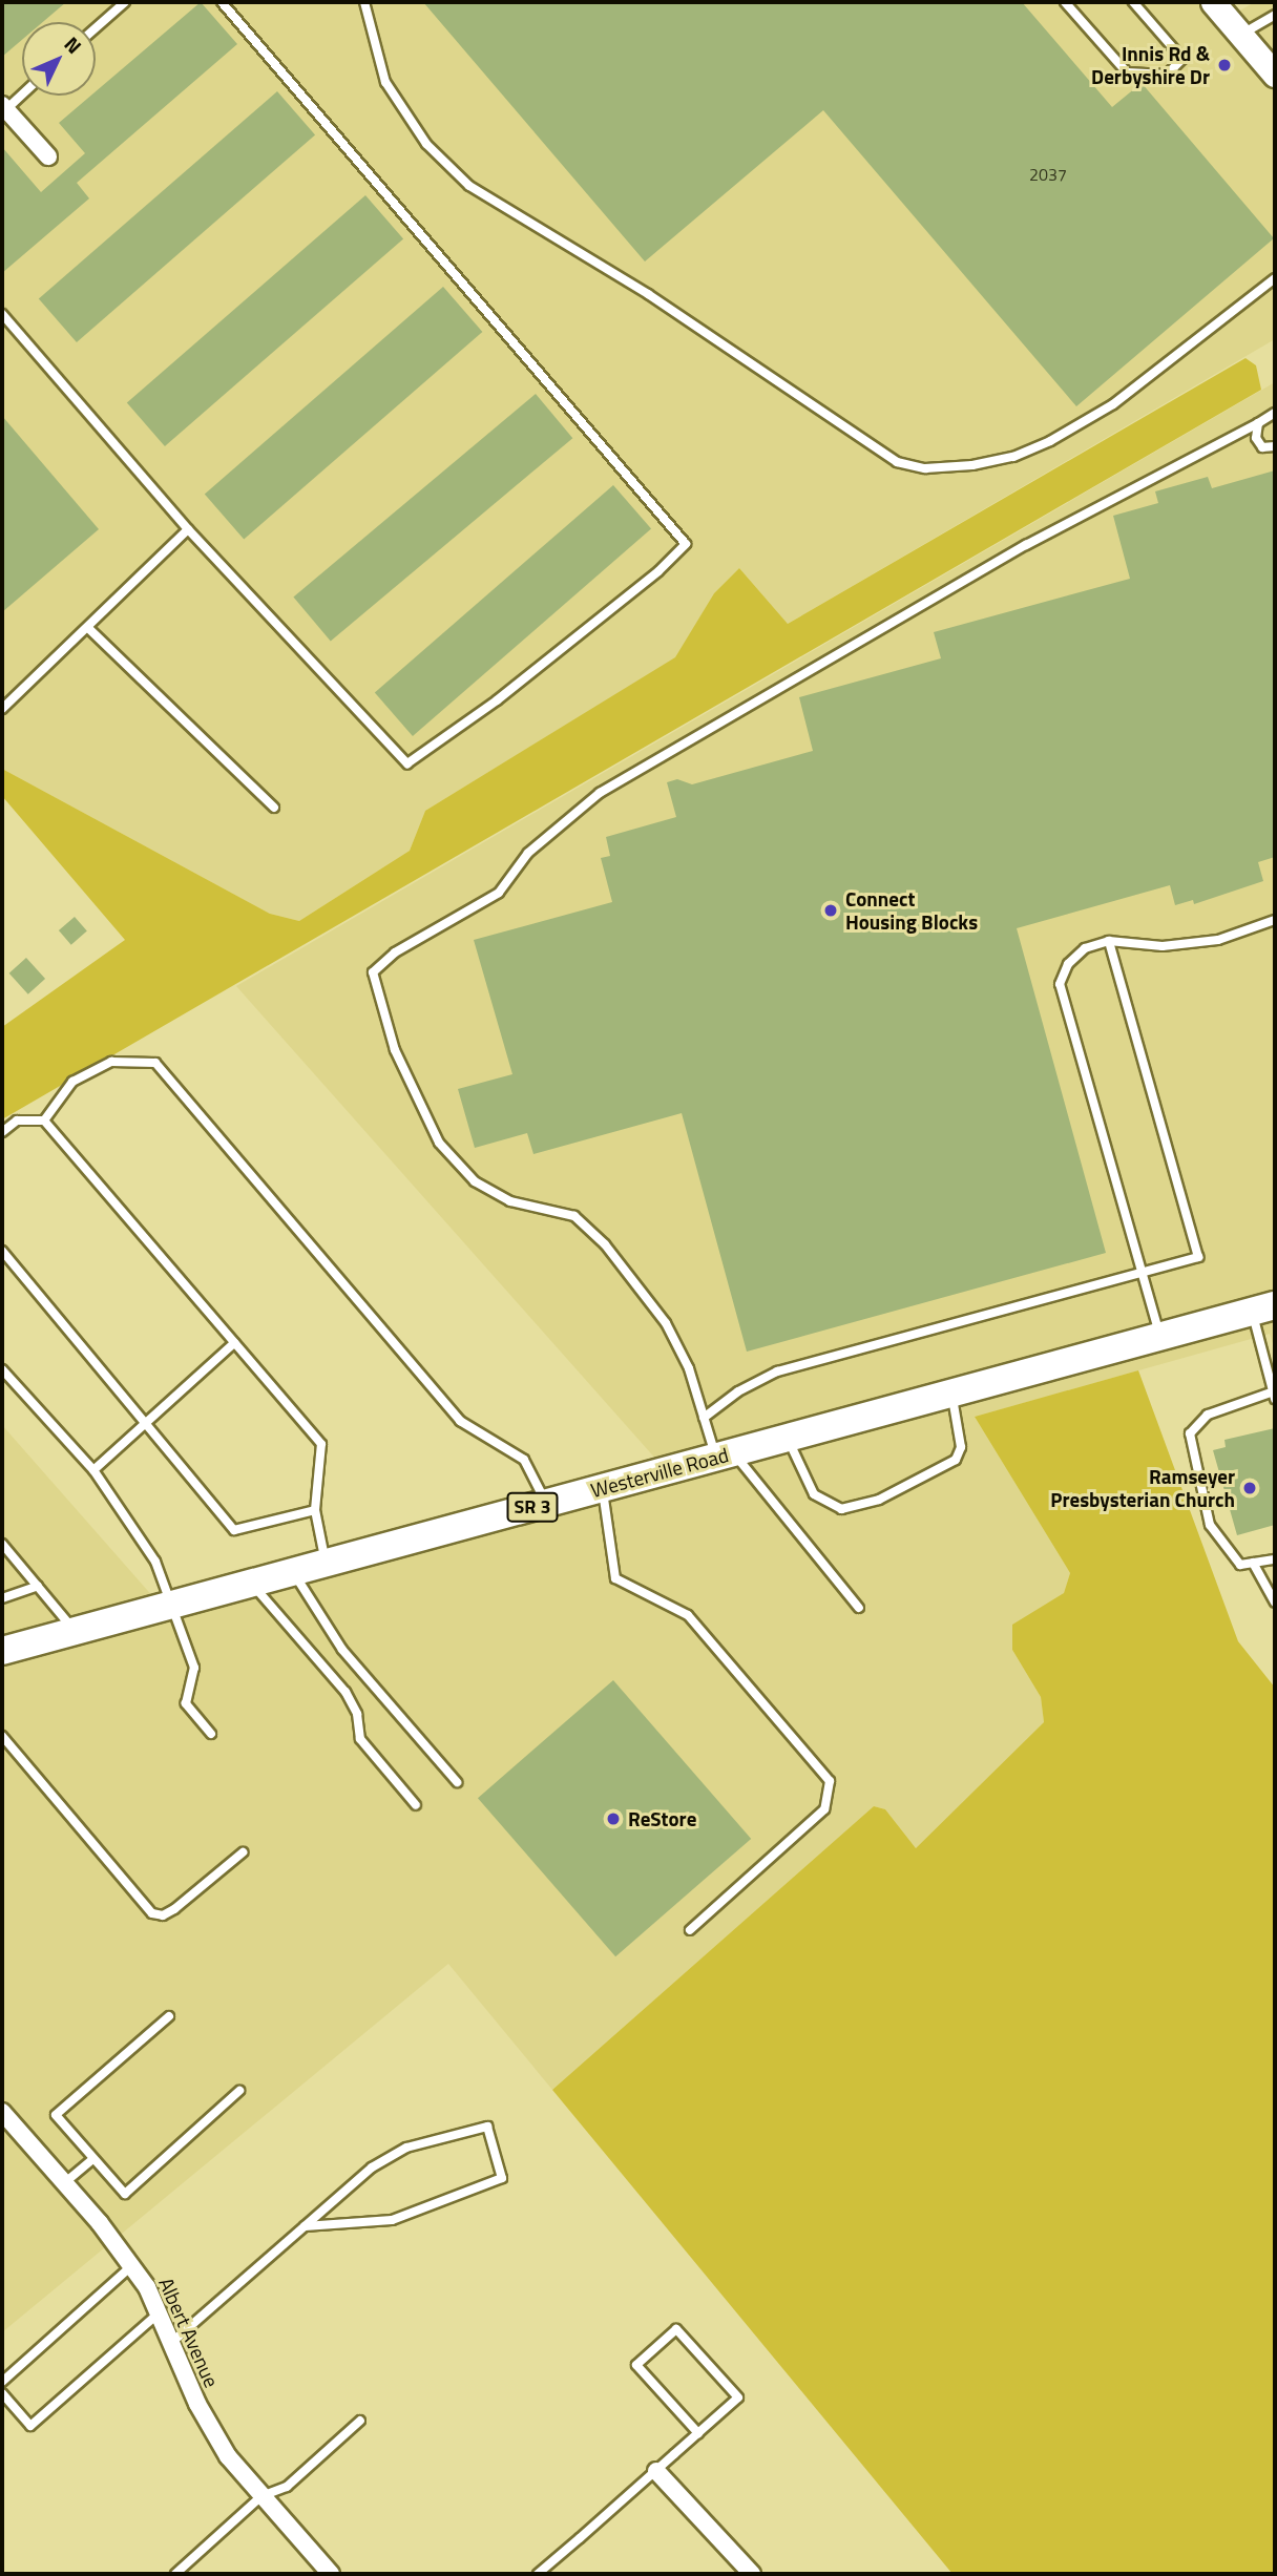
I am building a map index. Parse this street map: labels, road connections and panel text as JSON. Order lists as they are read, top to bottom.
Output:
{
  "streets": {
    "main road": ["Westerville Road", "SR 3"],
    "street": ["Albert Avenue"]
  },
  "places": [
    "Innis Rd & Derbyshire Dr",
    "Connect Housing Blocks",
    "Ramseyer Presbysterian Church",
    "ReStore"
  ],
  "house_numbers": ["2037"],
  "north": "top right"
}
